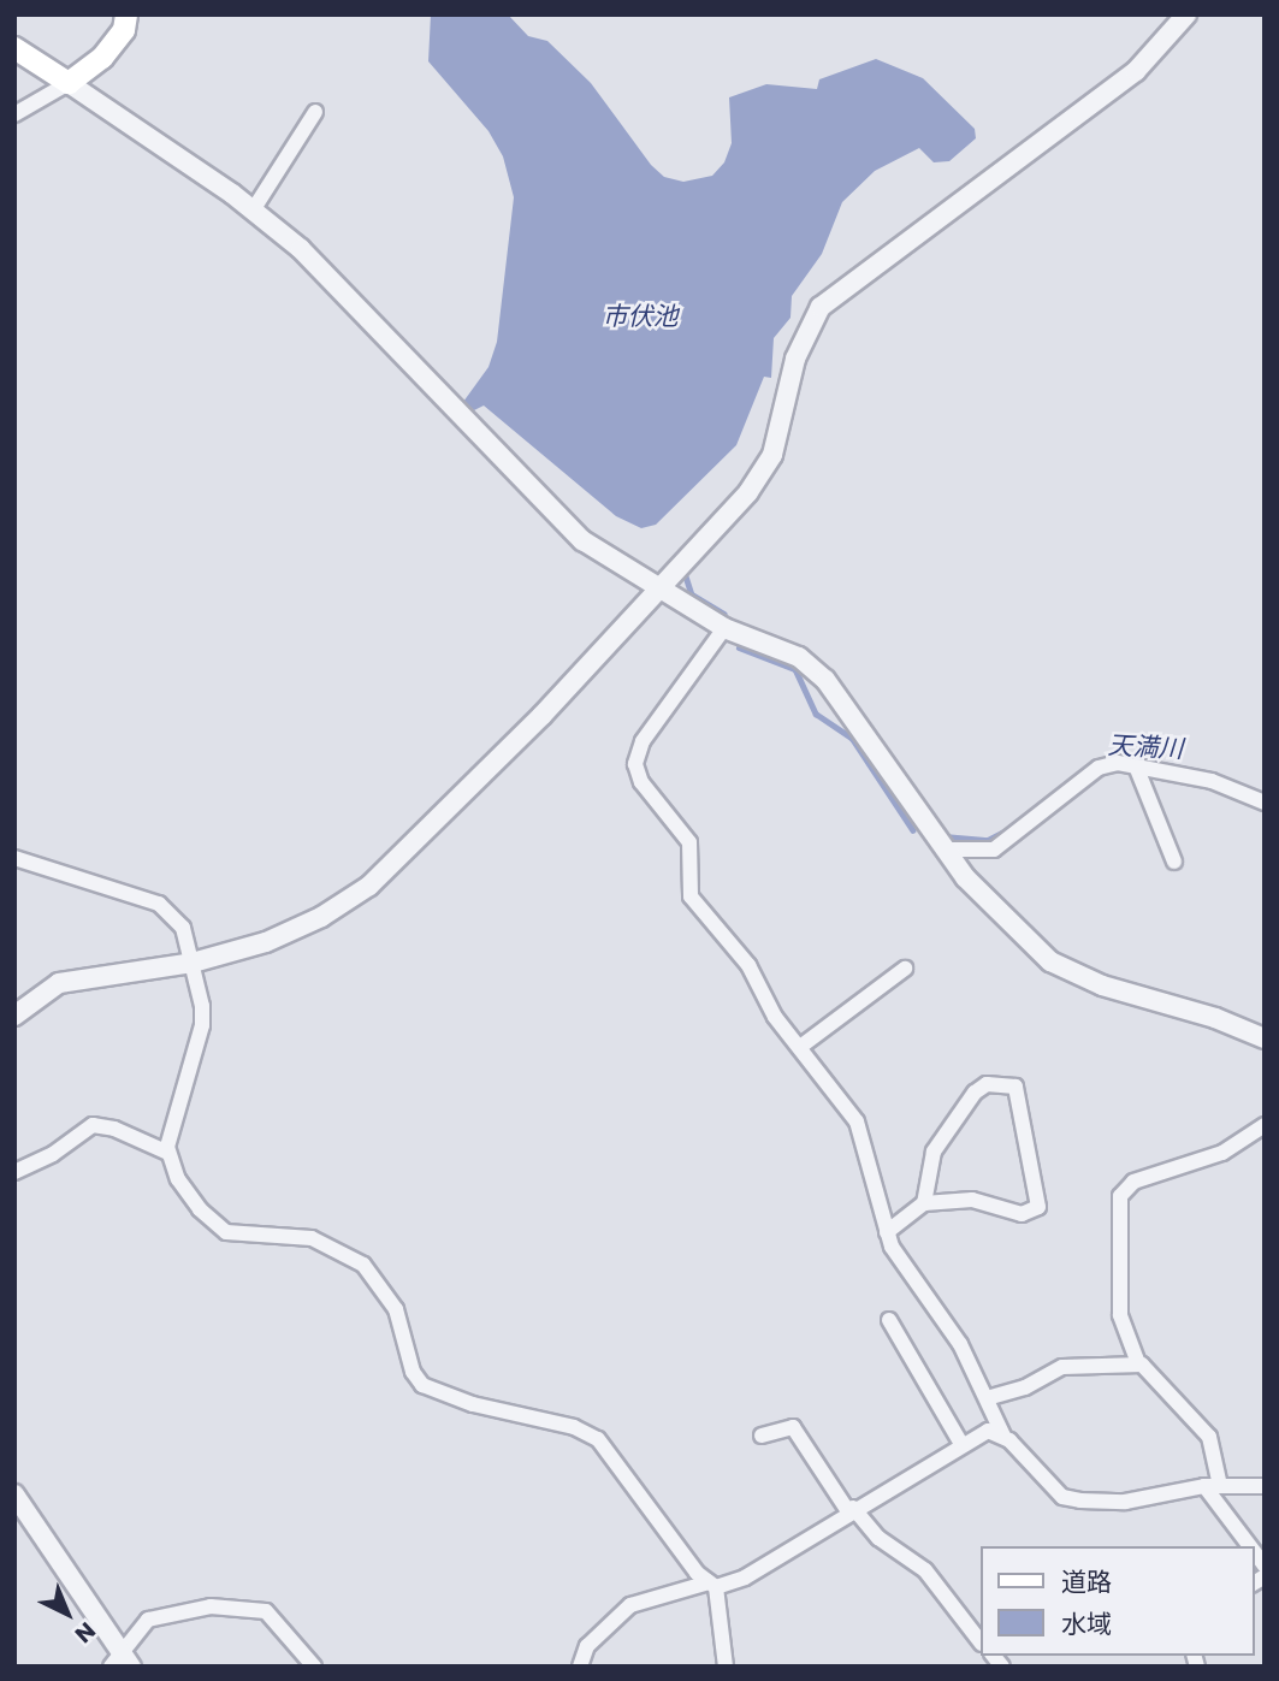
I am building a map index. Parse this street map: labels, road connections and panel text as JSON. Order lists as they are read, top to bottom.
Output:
{
  "water": ["市伏池", "天満川"],
  "legend": ["道路", "水域"],
  "north": "bottom right"
}
